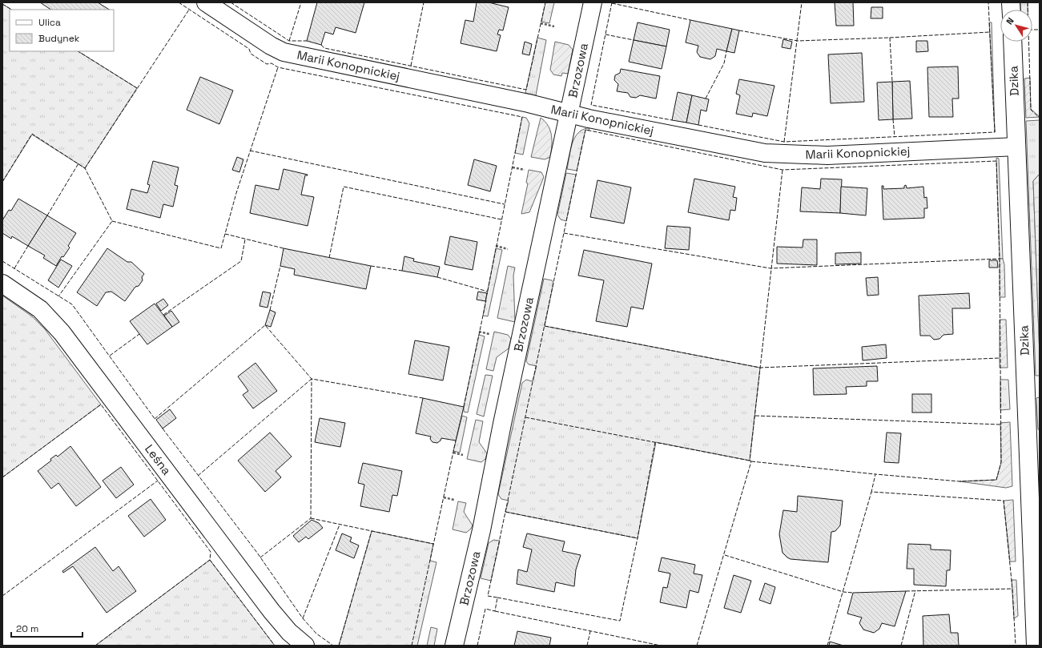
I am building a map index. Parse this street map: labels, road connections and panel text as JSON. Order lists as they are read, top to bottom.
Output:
{
  "streets": {
    "street": [
      "Marii Konopnickiej",
      "Brzozowa",
      "Dzika",
      "Leśna"
    ]
  },
  "crossings": [
    ["Marii Konopnickiej", "Brzozowa"],
    ["Marii Konopnickiej", "Dzika"]
  ],
  "legend": ["Ulica", "Budynek"],
  "scale_bar": "20 m",
  "north": "top left"
}
